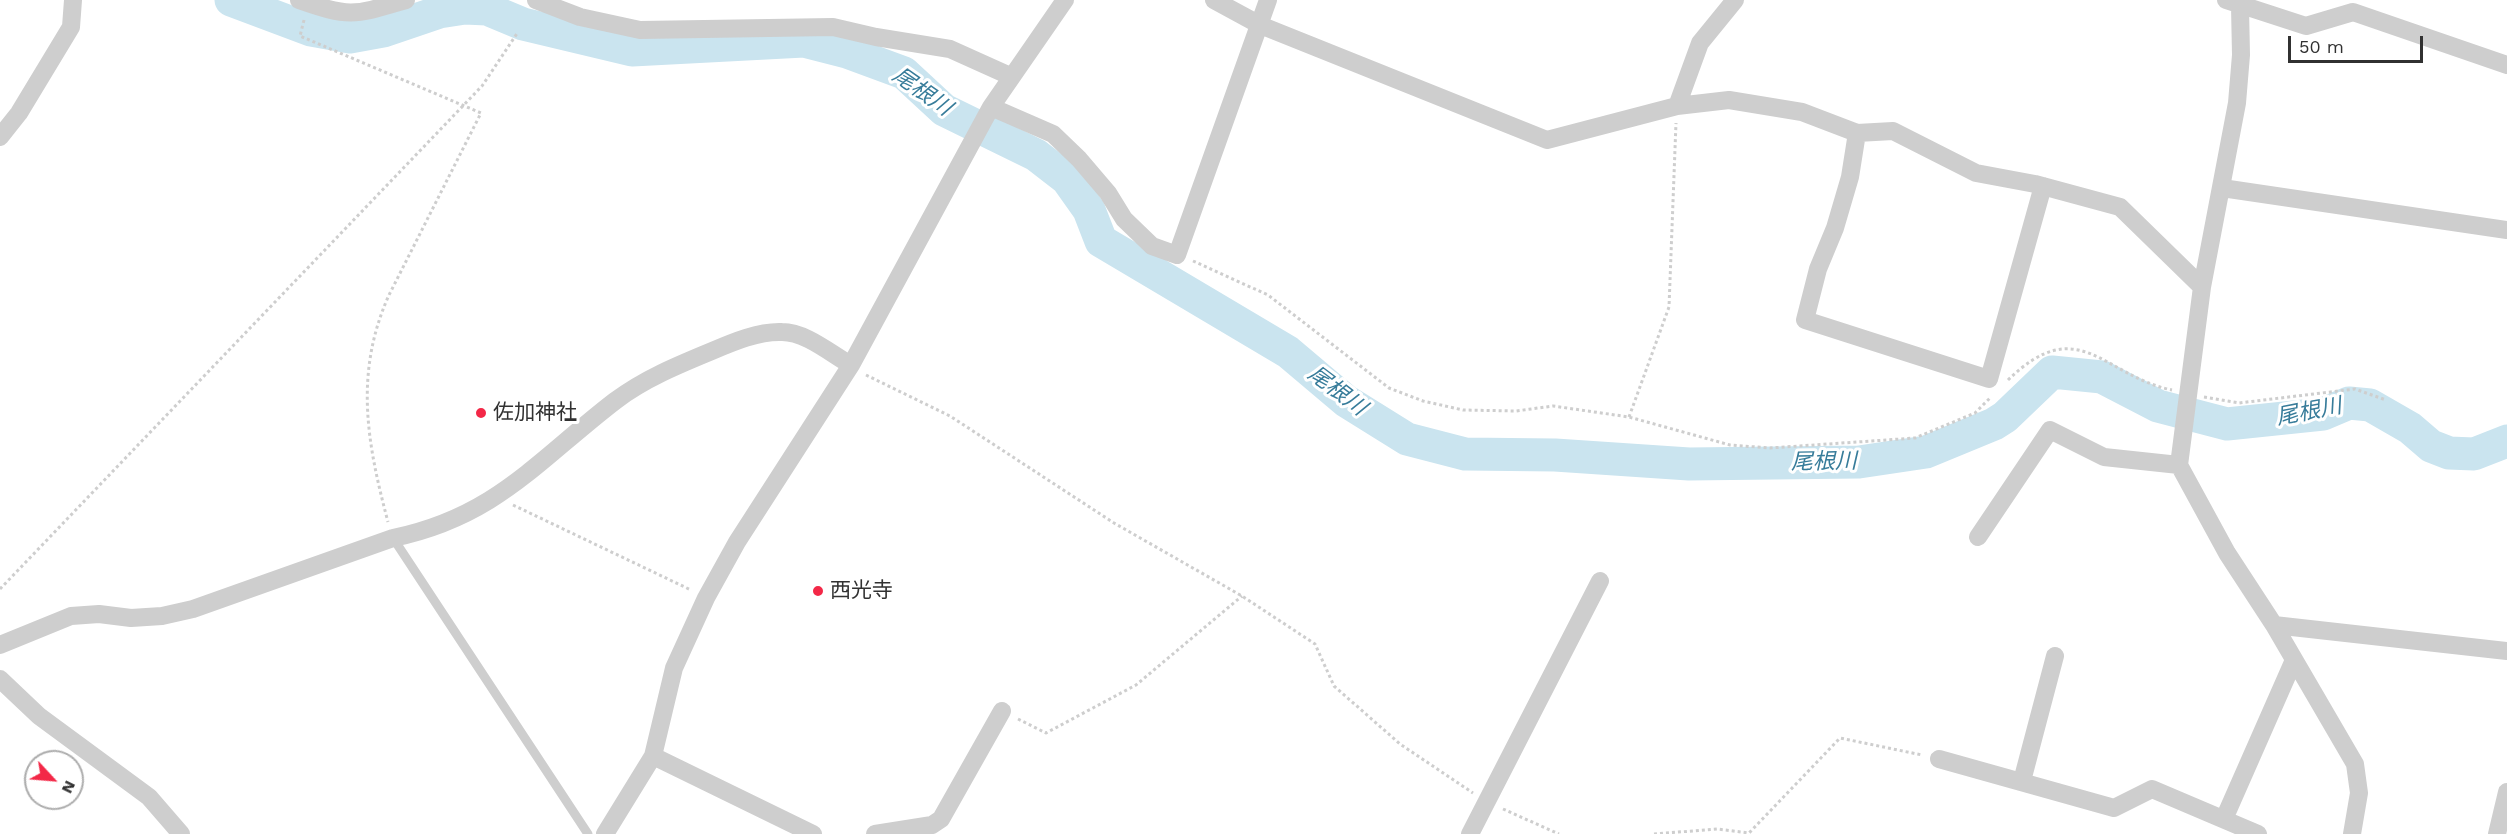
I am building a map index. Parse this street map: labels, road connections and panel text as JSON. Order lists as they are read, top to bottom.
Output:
{
  "water": ["尾根川"],
  "places": ["佐加神社", "西光寺"],
  "scale_bar": "50 m",
  "north": "bottom right"
}
